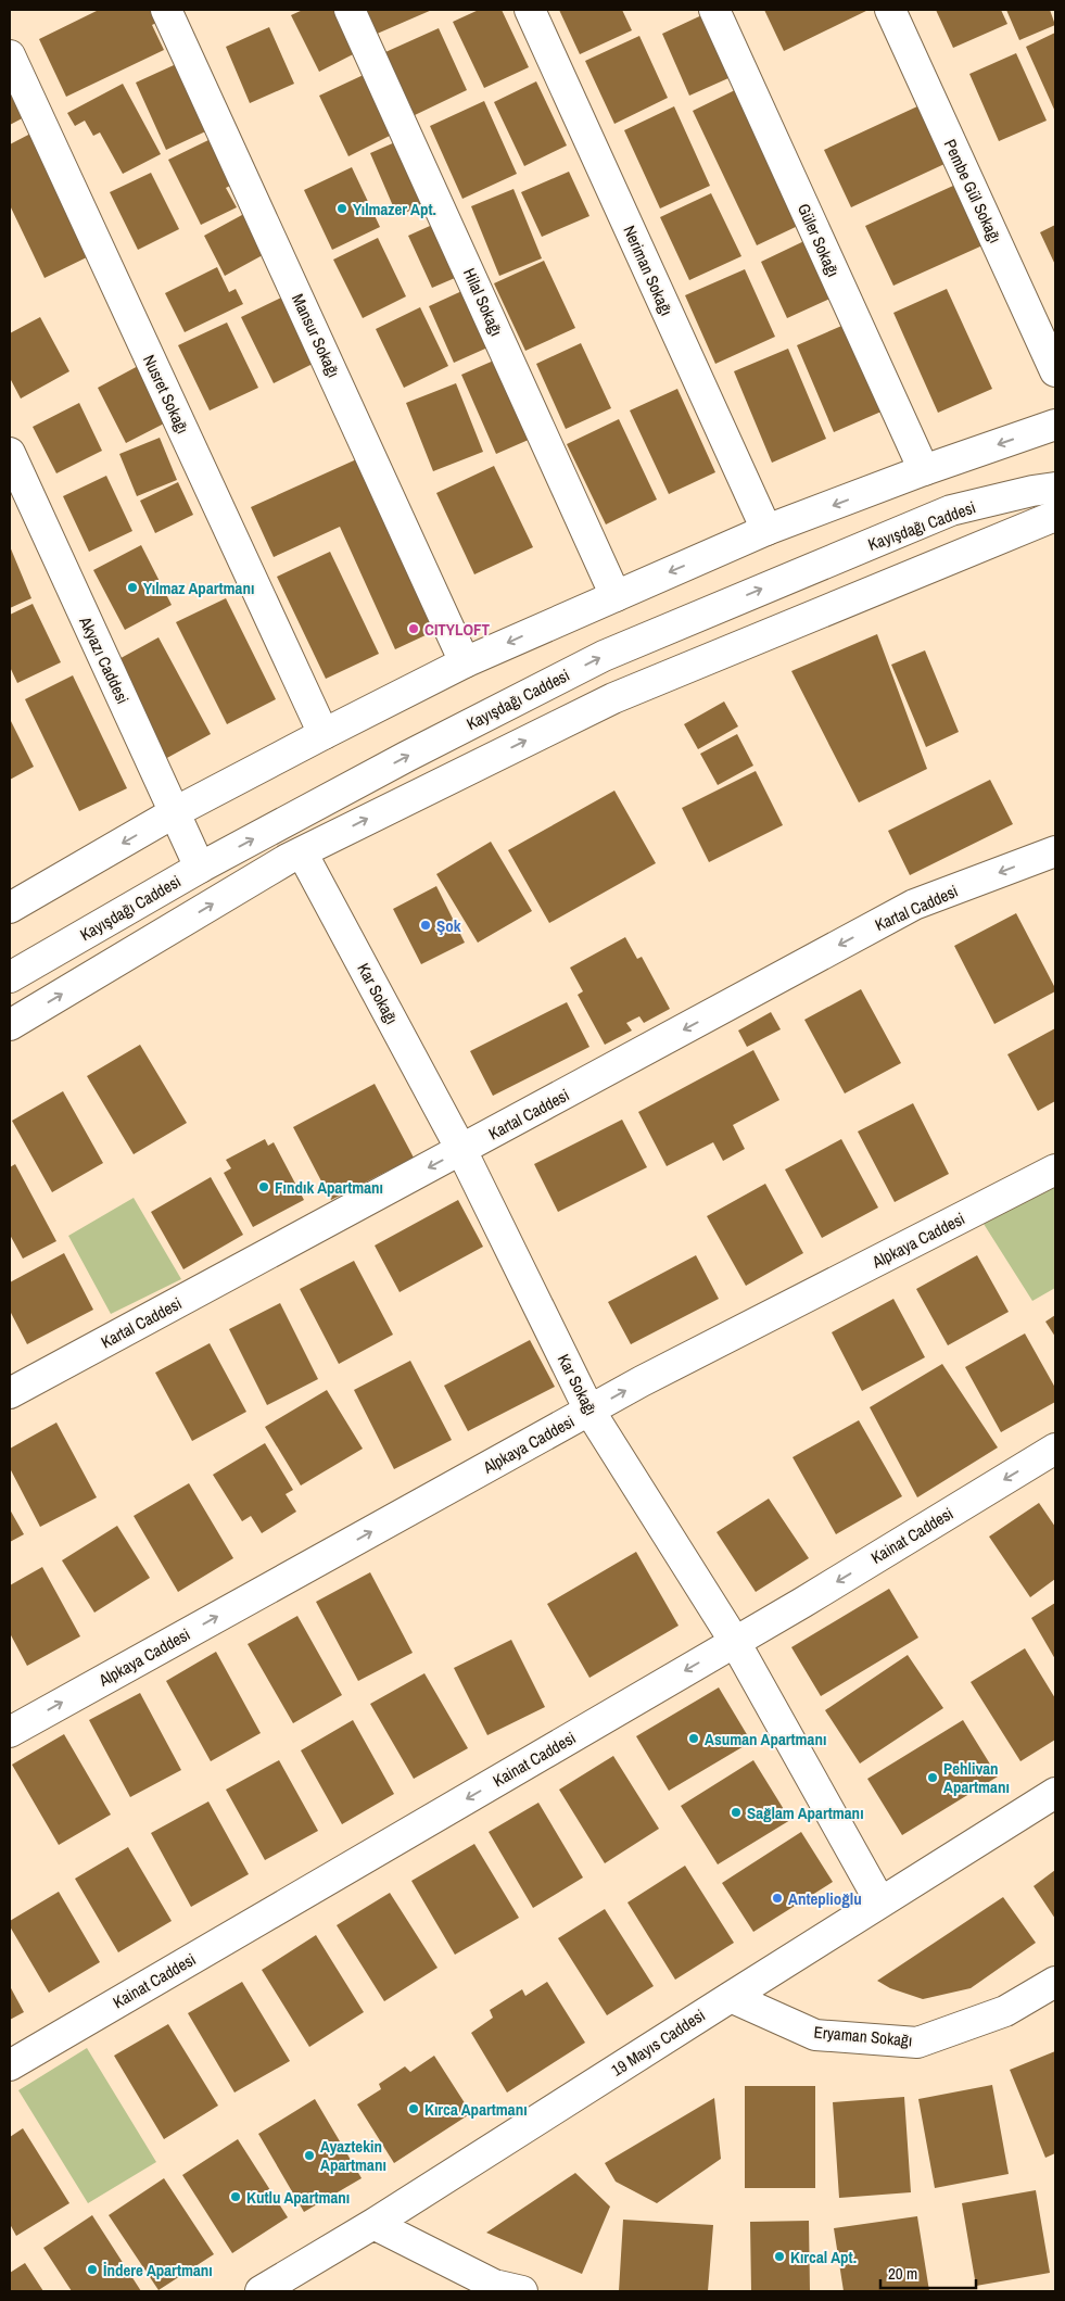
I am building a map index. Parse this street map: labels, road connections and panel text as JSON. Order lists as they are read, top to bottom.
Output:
{
  "streets": {
    "street": [
      "Pembe Gül Sokağı",
      "Güler Sokağı",
      "Neriman Sokağı",
      "Hilal Sokağı",
      "Mansur Sokağı",
      "Nusret Sokağı",
      "Kayışdağı Caddesi",
      "Akyazı Caddesi",
      "Kartal Caddesi",
      "Kar Sokağı",
      "Alpkaya Caddesi",
      "Kainat Caddesi",
      "Eryaman Sokağı",
      "19 Mayıs Caddesi"
    ]
  },
  "crossings": [
    ["Kayışdağı Caddesi", "Akyazı Caddesi"],
    ["Kartal Caddesi", "Kar Sokağı"],
    ["Kar Sokağı", "Alpkaya Caddesi"],
    ["Kar Sokağı", "Kainat Caddesi"],
    ["Kar Sokağı", "19 Mayıs Caddesi"],
    ["Eryaman Sokağı", "19 Mayıs Caddesi"]
  ],
  "one_way": ["Kartal Caddesi", "Alpkaya Caddesi", "Kainat Caddesi"],
  "places": [
    "Yılmazer Apt.",
    "Yılmaz Apartmanı",
    "CITYLOFT",
    "Şok",
    "Fındık Apartmanı",
    "Asuman Apartmanı",
    "Pehlivan Apartmanı",
    "Sağlam Apartmanı",
    "Anteplioğlu",
    "Kırca Apartmanı",
    "Ayaztekin Apartmanı",
    "Kutlu Apartmanı",
    "Kırcal Apt.",
    "İndere Apartmanı"
  ],
  "scale_bar": "20 m"
}
